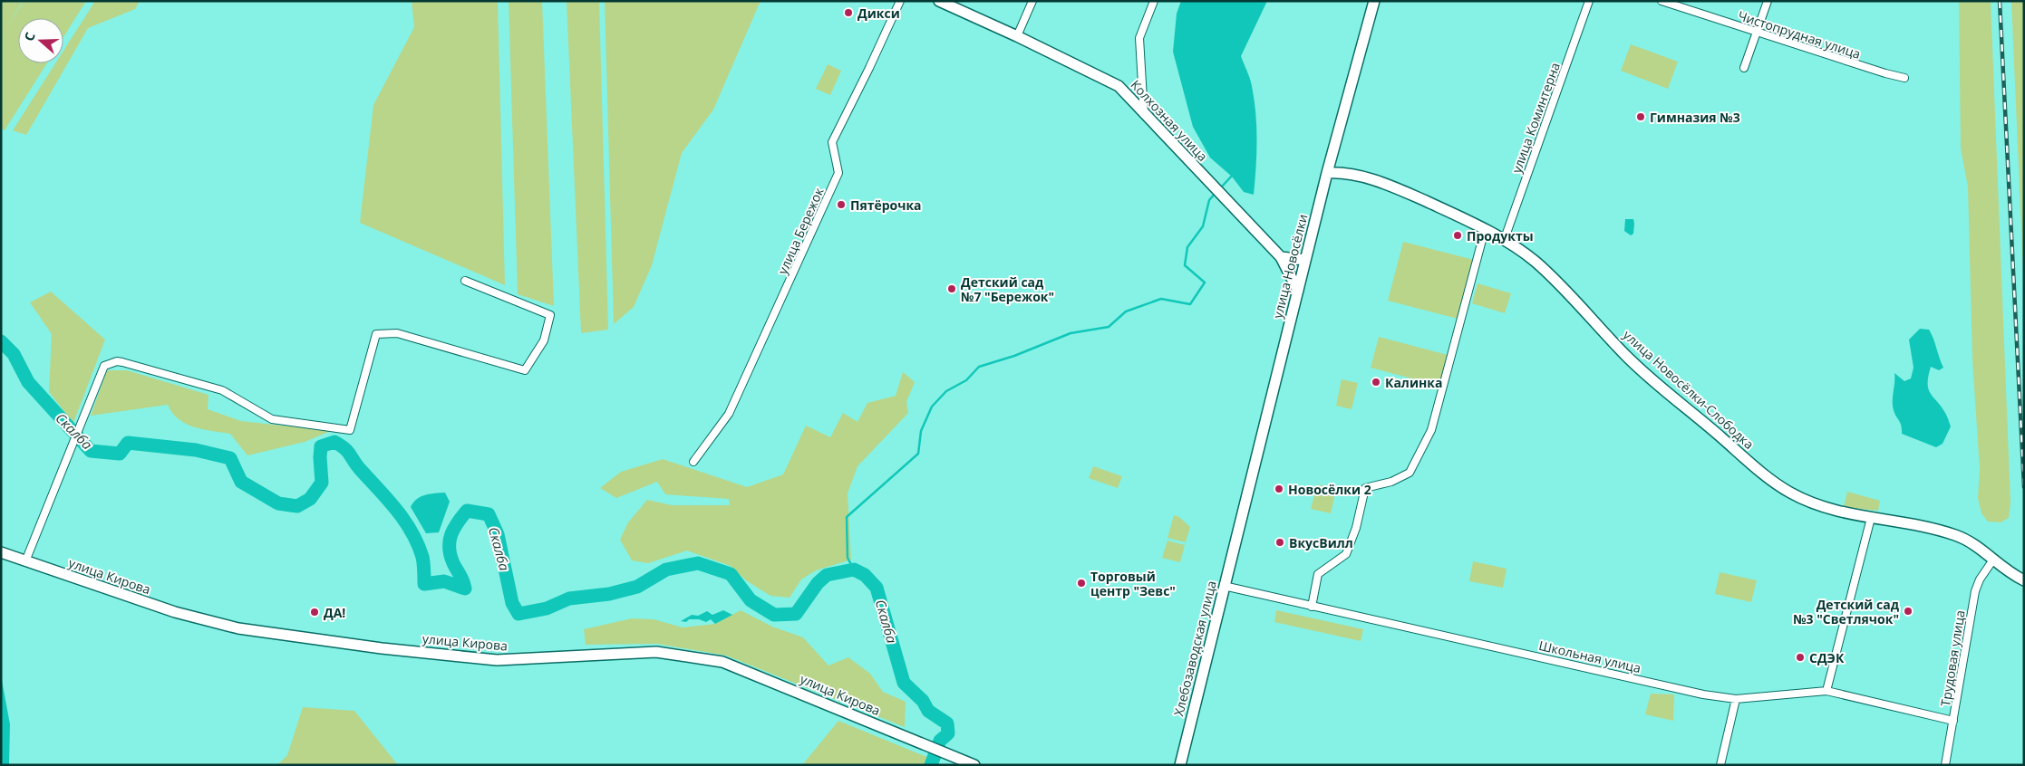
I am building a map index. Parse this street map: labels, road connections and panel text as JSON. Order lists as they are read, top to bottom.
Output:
{
  "streets": {
    "street": [
      "Чистопрудная улица",
      "улица Коминтерна",
      "Колхозная улица",
      "улица Бережок",
      "улица Новосёлки",
      "улица Новосёлки-Слободка",
      "улица Кирова",
      "Хлебозаводская улица",
      "Школьная улица",
      "Трудовая улица"
    ]
  },
  "crossings": [
    ["улица Коминтерна", "улица Новосёлки-Слободка"],
    ["Колхозная улица", "улица Новосёлки"],
    ["улица Новосёлки", "улица Новосёлки-Слободка"],
    ["улица Новосёлки", "Хлебозаводская улица"],
    ["улица Новосёлки-Слободка", "Трудовая улица"],
    ["Хлебозаводская улица", "Школьная улица"],
    ["Школьная улица", "Трудовая улица"]
  ],
  "water": ["Скалба"],
  "places": [
    "Дикси",
    "Гимназия №3",
    "Пятёрочка",
    "Продукты",
    "Детский сад №7 \"Бережок\"",
    "Калинка",
    "Новосёлки 2",
    "ВкусВилл",
    "Торговый центр \"Зевс\"",
    "Детский сад №3 \"Светлячок\"",
    "ДА!",
    "СДЭК"
  ],
  "north": "left"
}
